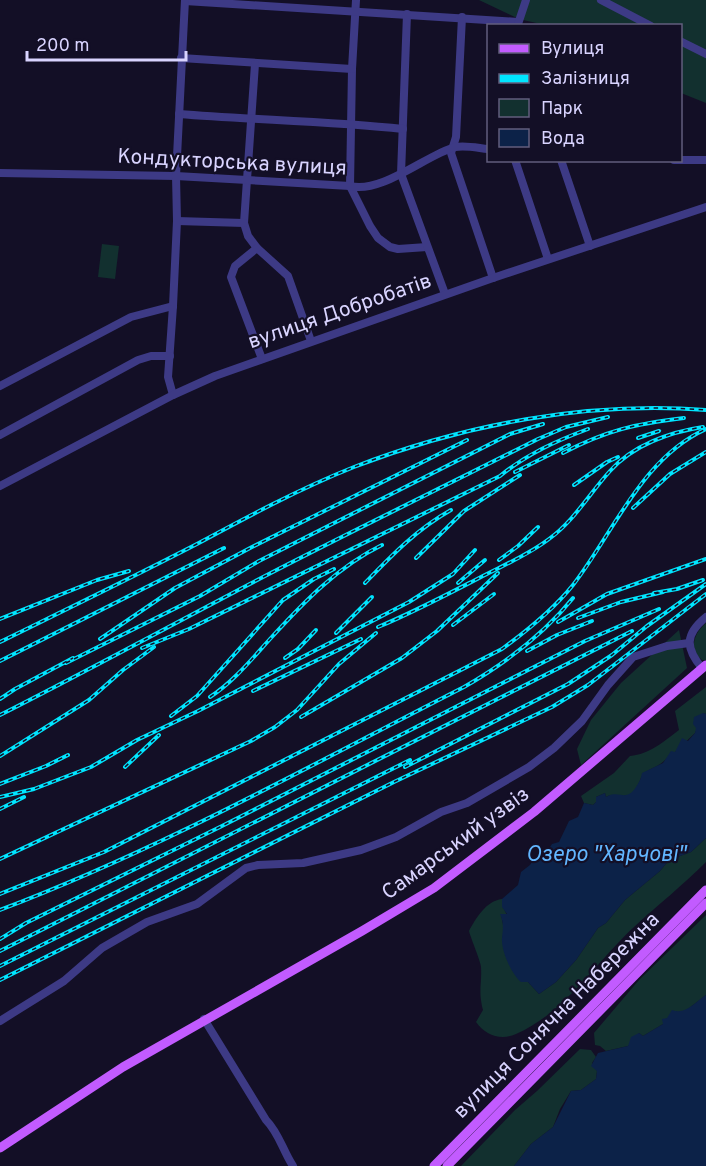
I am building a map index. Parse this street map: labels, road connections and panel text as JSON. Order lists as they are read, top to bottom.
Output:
{
  "streets": {
    "main road": ["Самарський узвіз", "вулиця Сонячна Набережна"],
    "street": ["Кондукторська вулиця", "вулиця Добробатів"]
  },
  "water": ["Озеро \"Харчові\""],
  "legend": [
    "Вулиця",
    "Залізниця",
    "Парк",
    "Вода"
  ],
  "scale_bar": "200 m"
}
